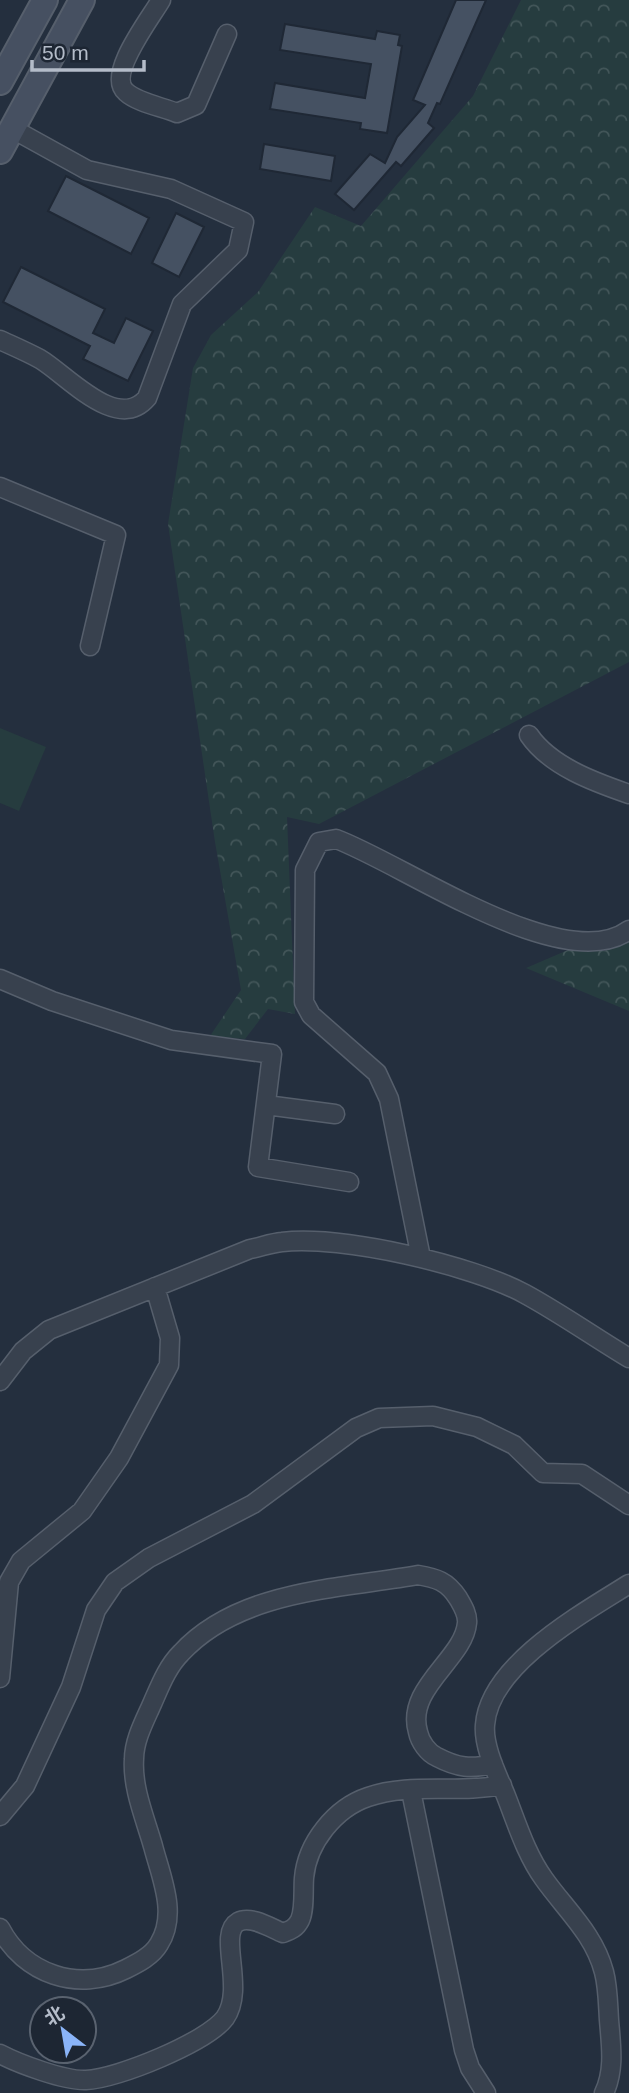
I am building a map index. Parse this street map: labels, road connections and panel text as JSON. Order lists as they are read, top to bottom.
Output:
{
  "scale_bar": "50 m",
  "north": "top left"
}
